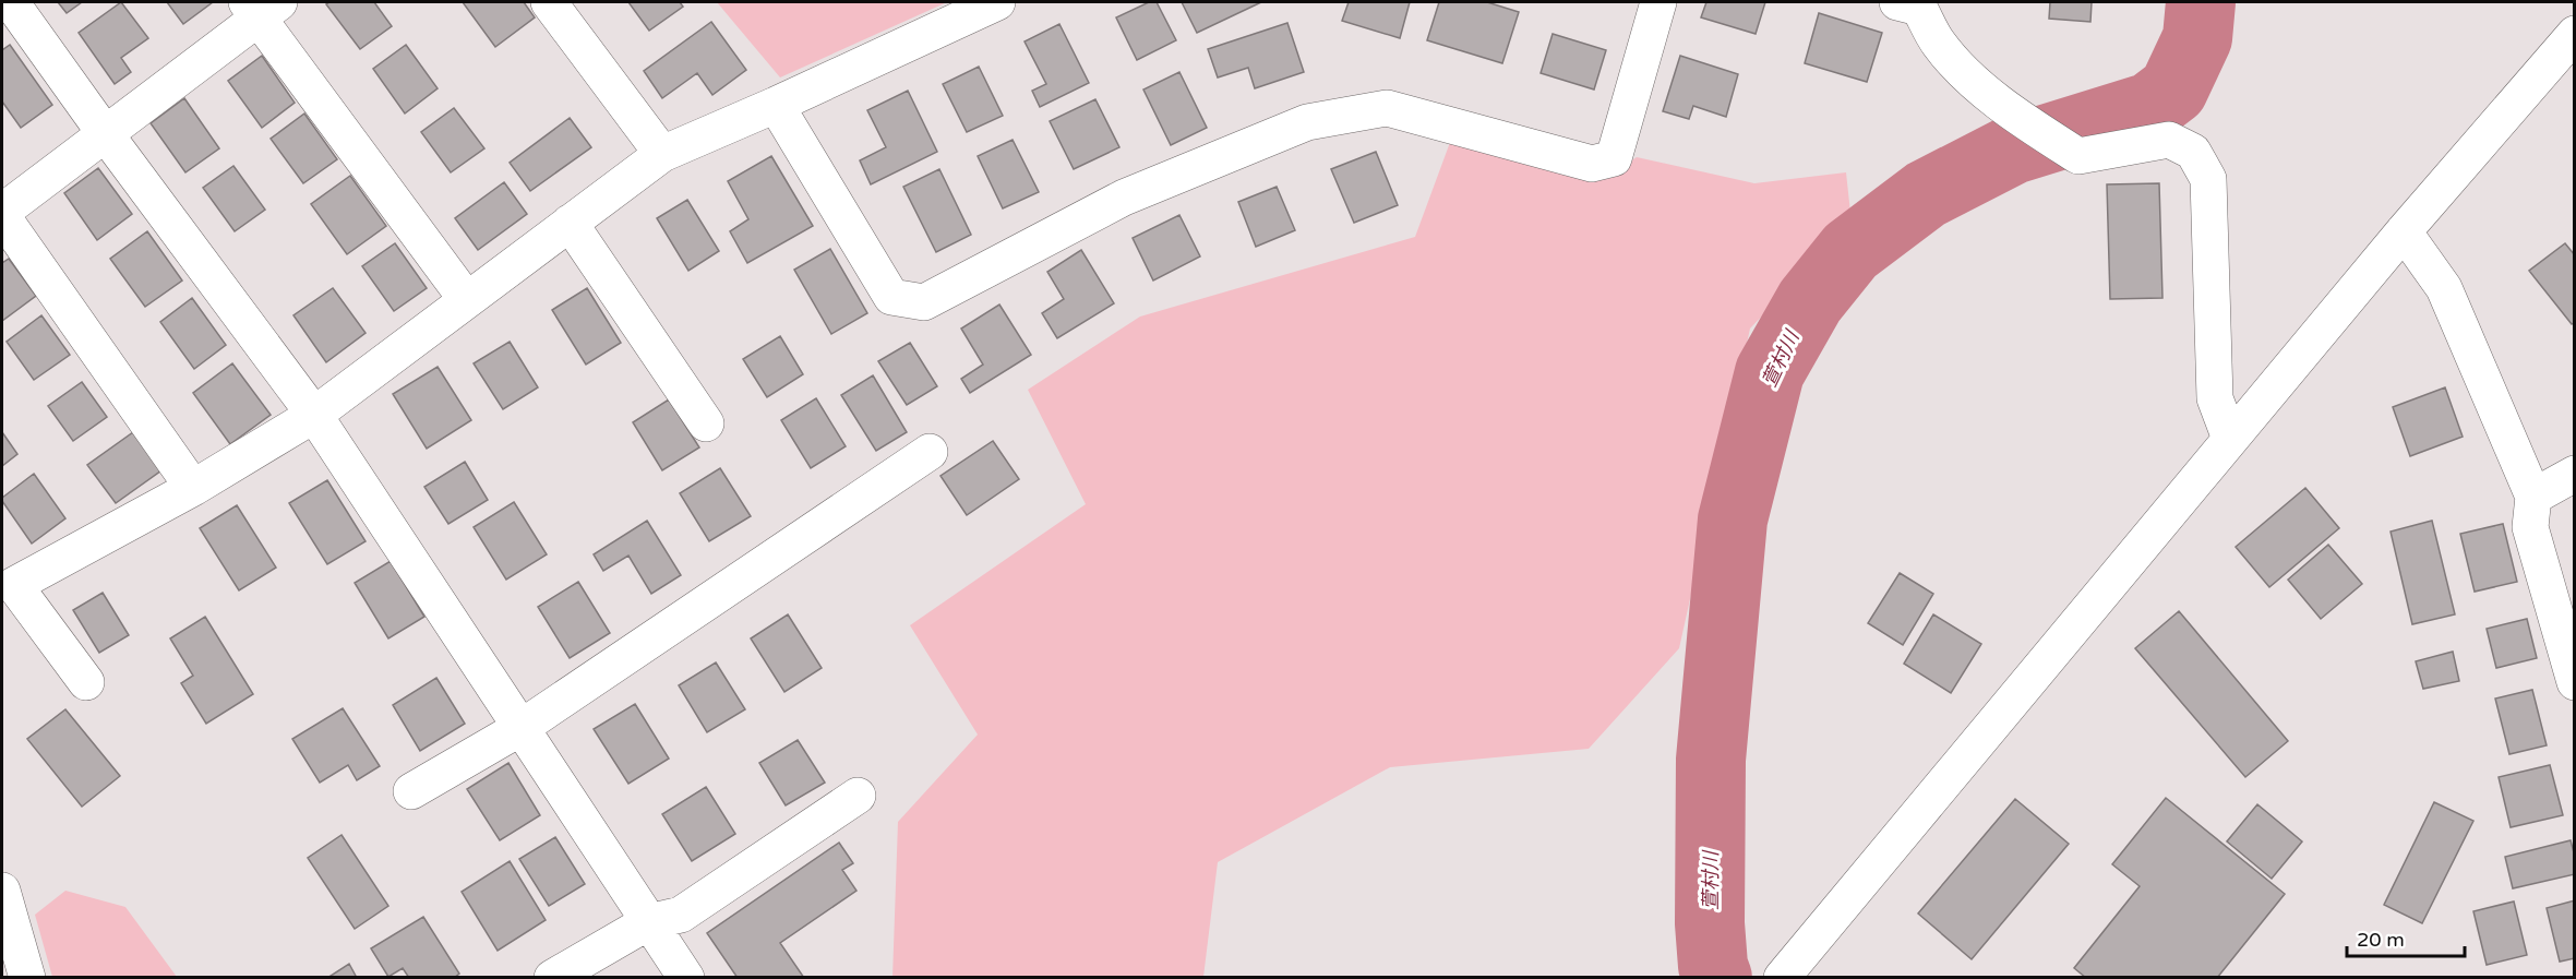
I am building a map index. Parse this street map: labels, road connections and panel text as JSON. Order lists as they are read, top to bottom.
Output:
{
  "water": ["萱村川"],
  "scale_bar": "20 m"
}
